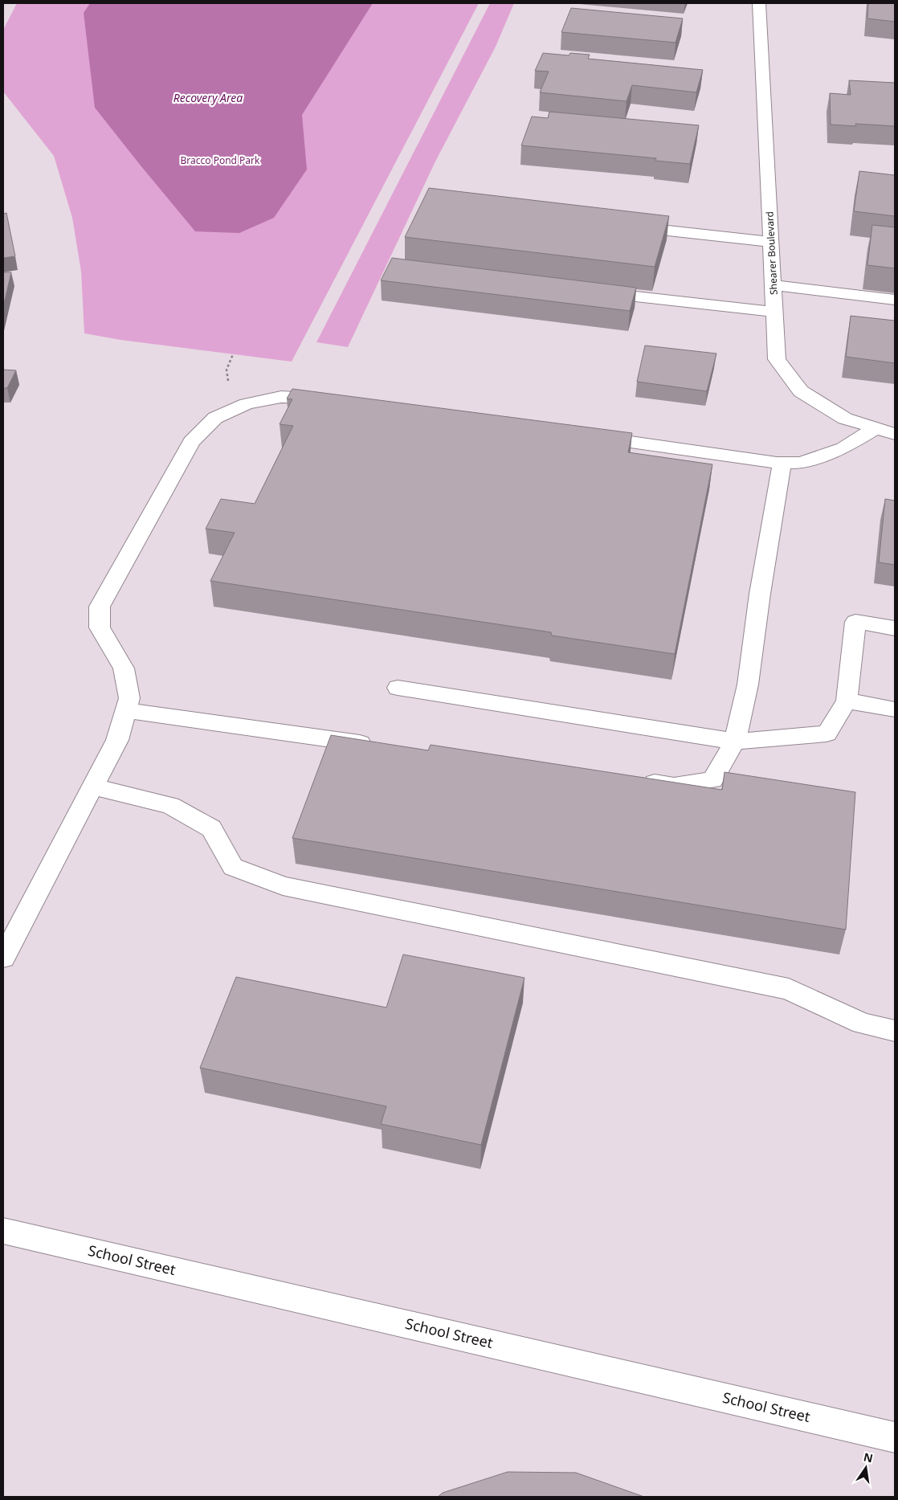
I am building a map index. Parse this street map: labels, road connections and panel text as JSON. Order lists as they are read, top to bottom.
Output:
{
  "streets": {
    "street": ["Shearer Boulevard", "School Street"]
  },
  "water": ["Recovery Area"],
  "parks": ["Bracco Pond Park"],
  "north": "top"
}
